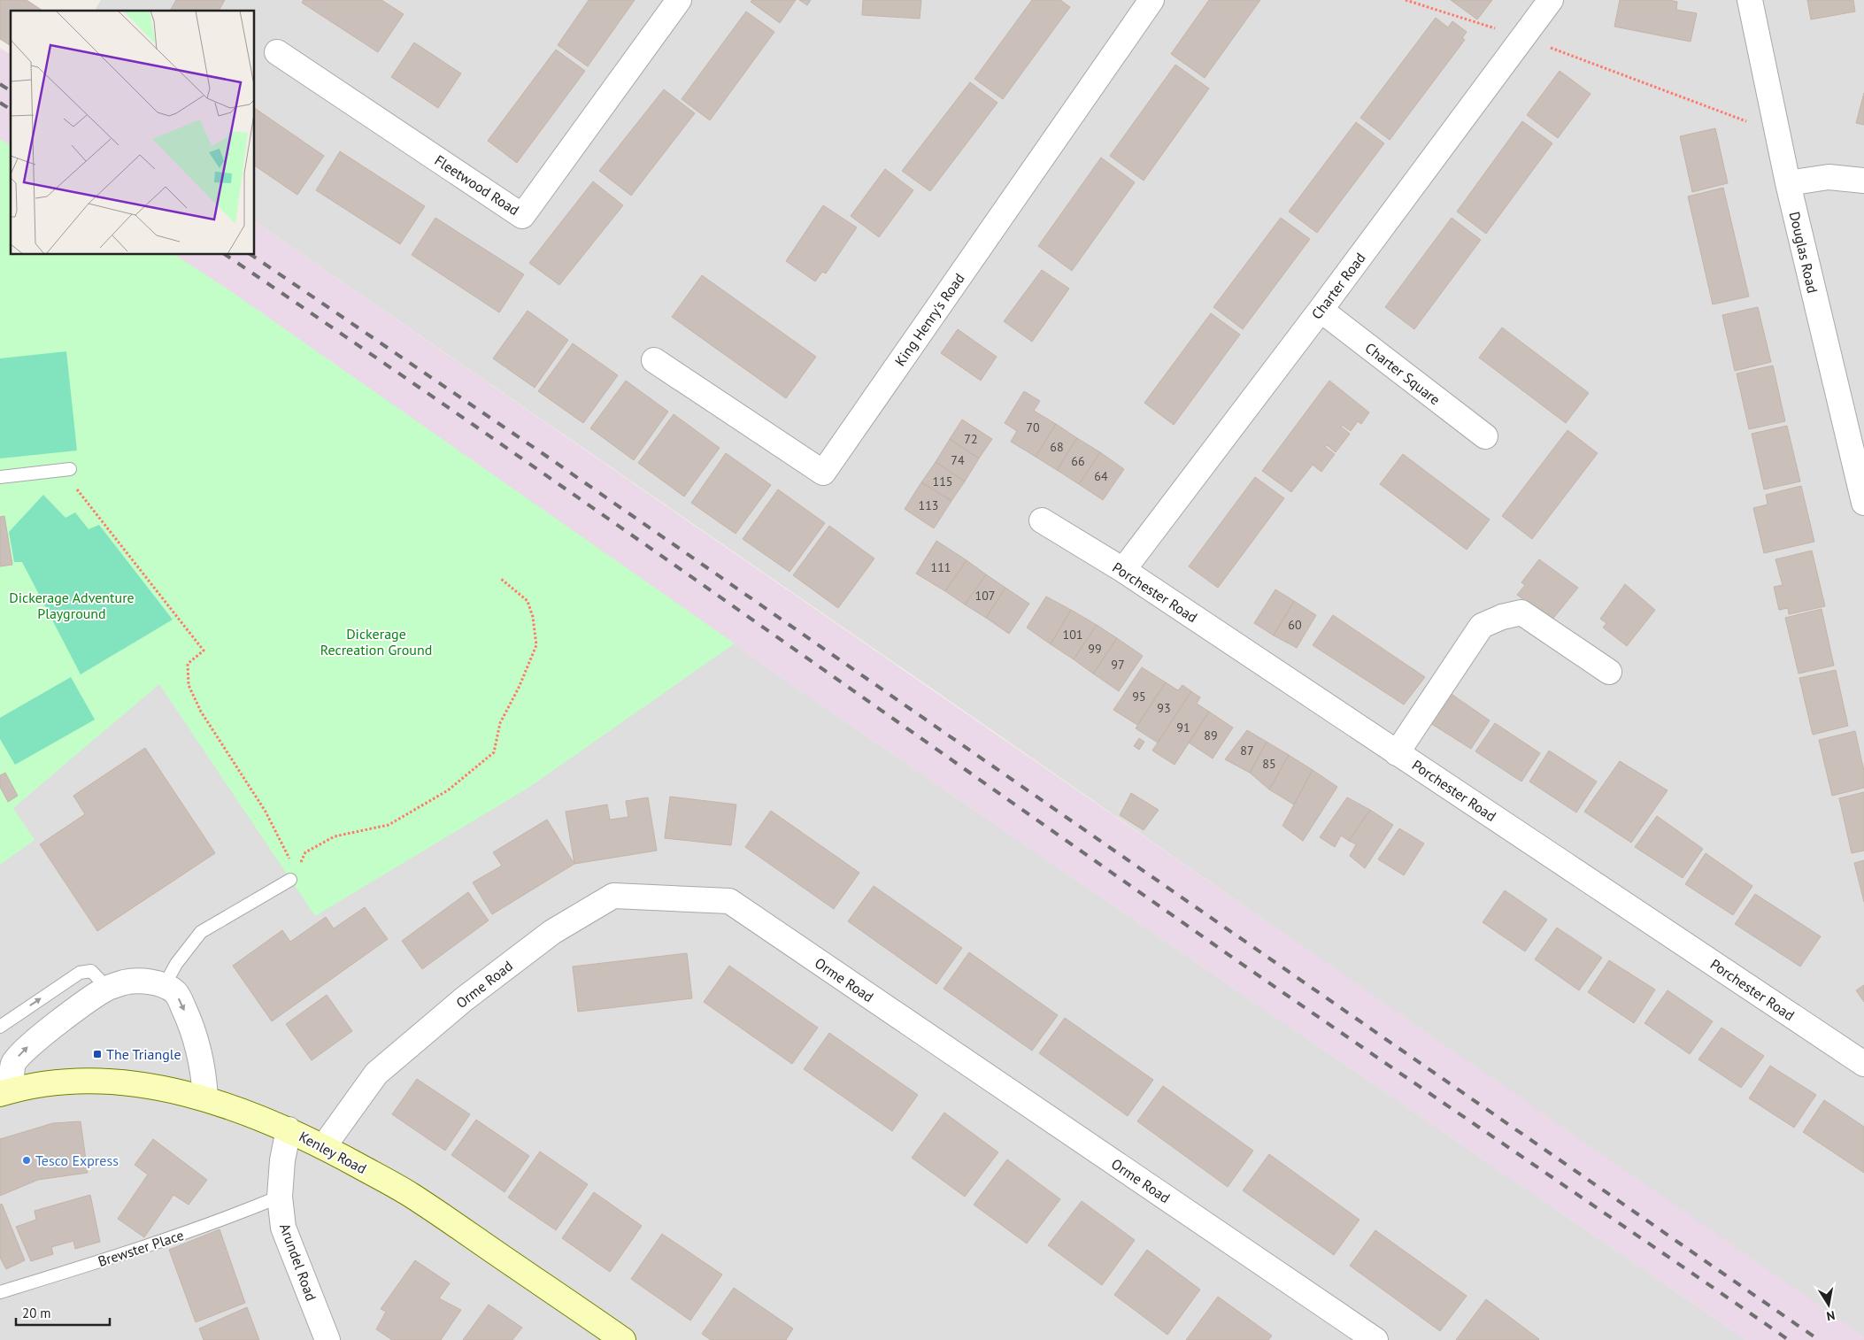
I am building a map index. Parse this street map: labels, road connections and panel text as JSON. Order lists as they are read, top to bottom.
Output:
{
  "streets": {
    "street": [
      "Fleetwood Road",
      "Douglas Road",
      "Charter Road",
      "King Henry's Road",
      "Charter Square",
      "Porchester Road",
      "Orme Road",
      "Kenley Road",
      "Arundel Road"
    ],
    "lane": ["Brewster Place"]
  },
  "crossings": [
    ["Charter Road", "Charter Square"],
    ["Charter Road", "Porchester Road"],
    ["Orme Road", "Kenley Road"],
    ["Kenley Road", "Arundel Road"],
    ["Brewster Place", "Arundel Road"]
  ],
  "parks": ["Dickerage Adventure Playground", "Dickerage Recreation Ground"],
  "places": {
    "transit": ["The Triangle"],
    "other": ["Tesco Express"]
  },
  "house_numbers": [
    "70",
    "72",
    "68",
    "74",
    "66",
    "64",
    "115",
    "113",
    "111",
    "107",
    "60",
    "101",
    "99",
    "97",
    "95",
    "93",
    "91",
    "89",
    "87",
    "85"
  ],
  "scale_bar": "20 m",
  "north": "bottom"
}
